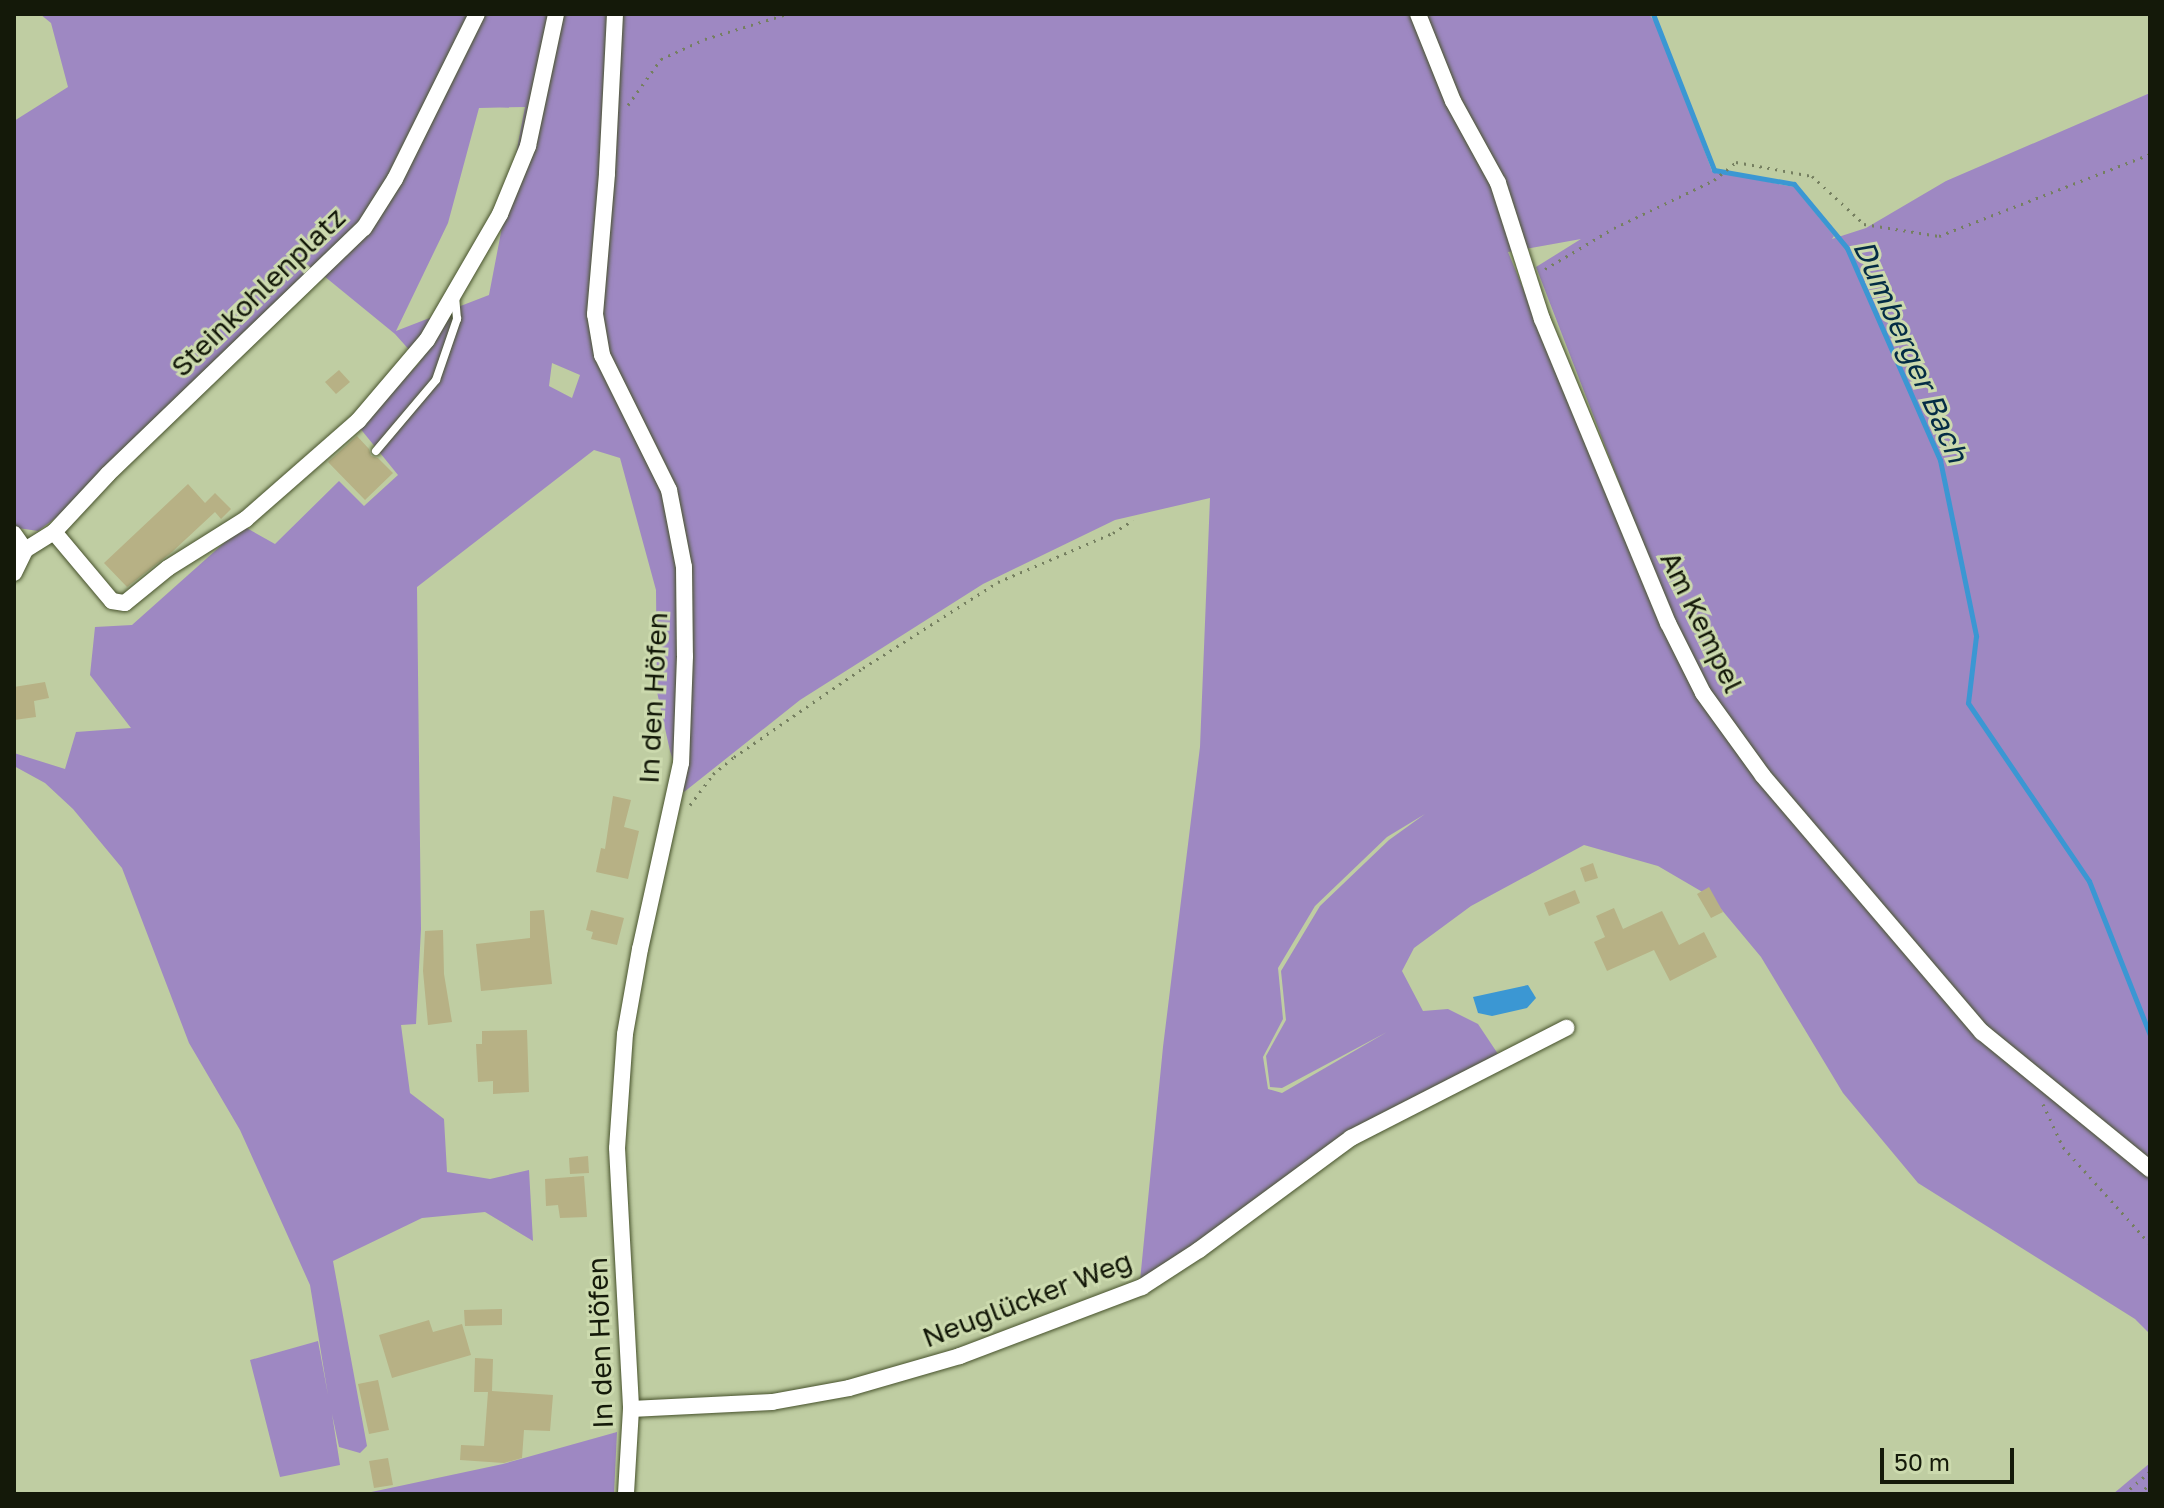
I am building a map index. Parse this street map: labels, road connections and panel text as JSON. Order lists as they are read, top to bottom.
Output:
{
  "streets": {
    "street": [
      "Steinkohlenplatz",
      "Am Kempel",
      "In den Höfen",
      "Neuglücker Weg"
    ]
  },
  "crossings": [
    ["In den Höfen", "Neuglücker Weg"]
  ],
  "water": ["Dumberger Bach"],
  "scale_bar": "50 m"
}
